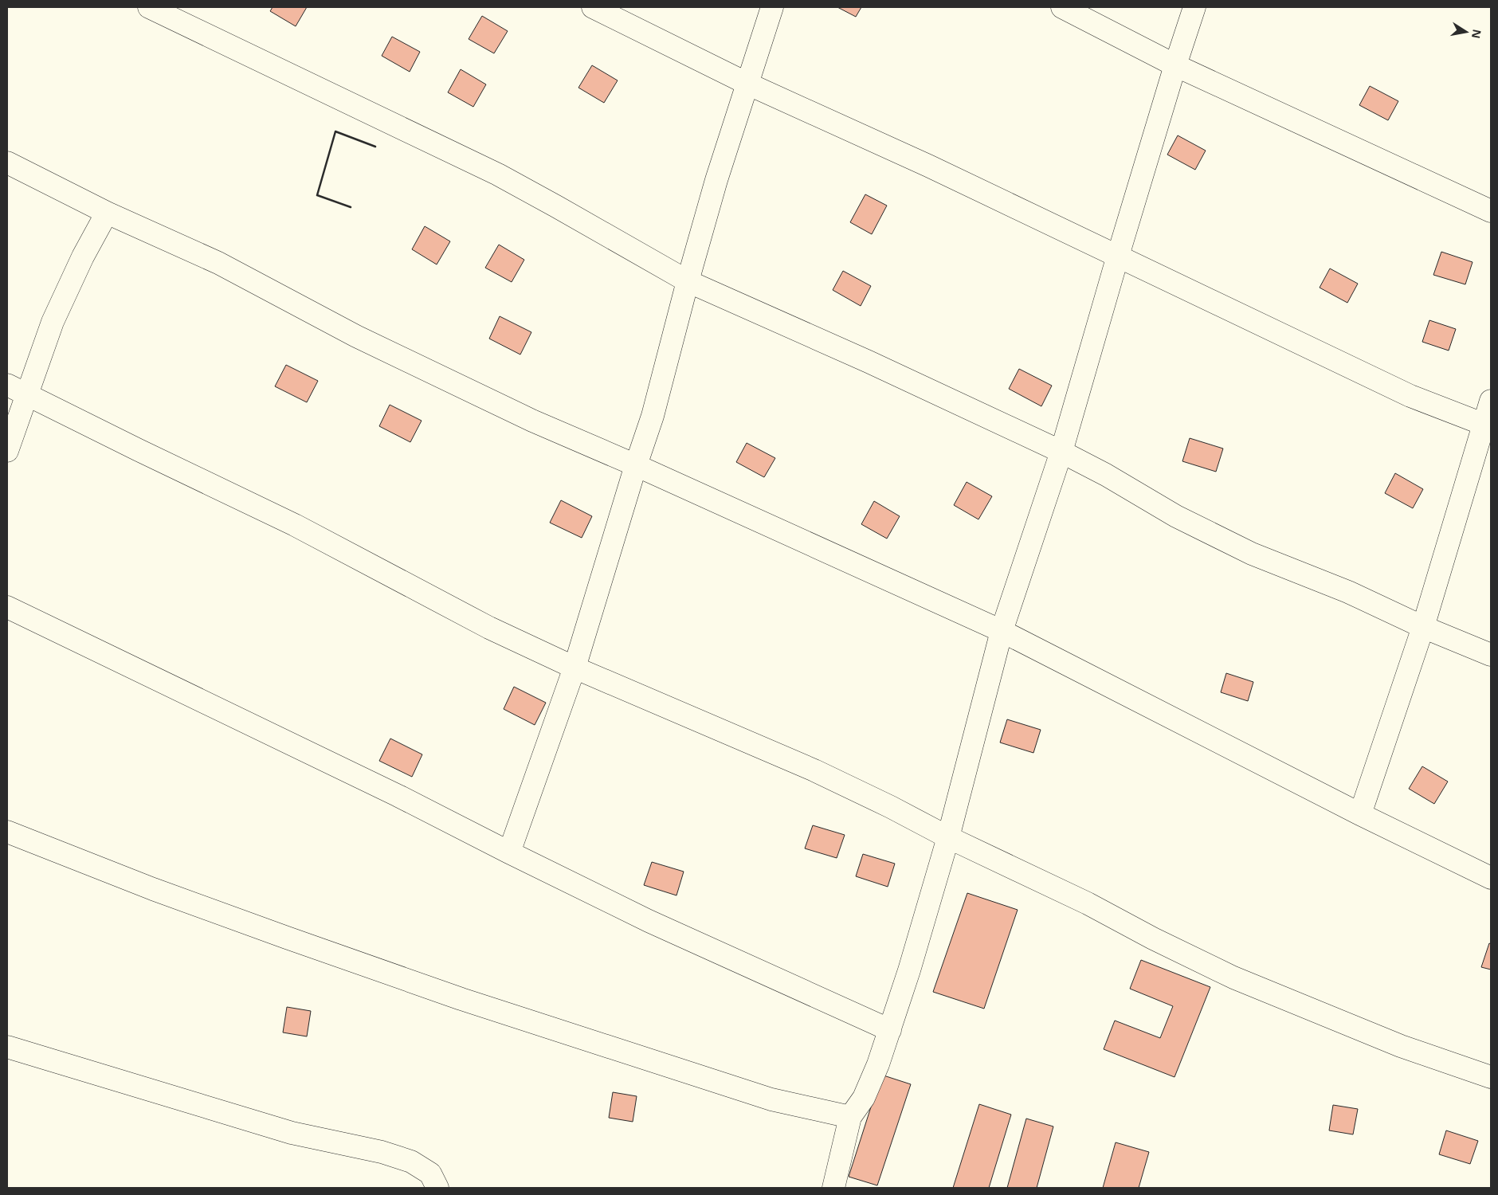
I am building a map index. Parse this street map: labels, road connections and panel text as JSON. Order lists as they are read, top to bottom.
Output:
{
  "north": "right"
}
